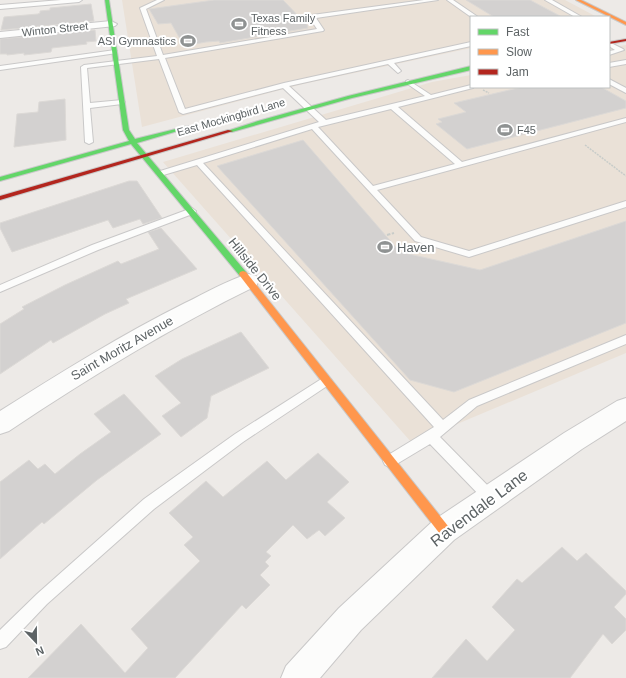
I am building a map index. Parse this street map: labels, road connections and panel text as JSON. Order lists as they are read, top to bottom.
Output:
{
  "streets": {
    "street": [
      "Winton Street",
      "East Mockingbird Lane",
      "Hillside Drive",
      "Saint Moritz Avenue",
      "Ravendale Lane"
    ]
  },
  "crossings": [
    ["Winton Street", "Hillside Drive"],
    ["East Mockingbird Lane", "Hillside Drive"],
    ["Hillside Drive", "Saint Moritz Avenue"],
    ["Hillside Drive", "Ravendale Lane"]
  ],
  "places": {
    "sports": [
      "Texas Family Fitness",
      "ASI Gymnastics",
      "F45",
      "Haven"
    ]
  },
  "legend": ["Fast", "Slow", "Jam"],
  "north": "bottom"
}
